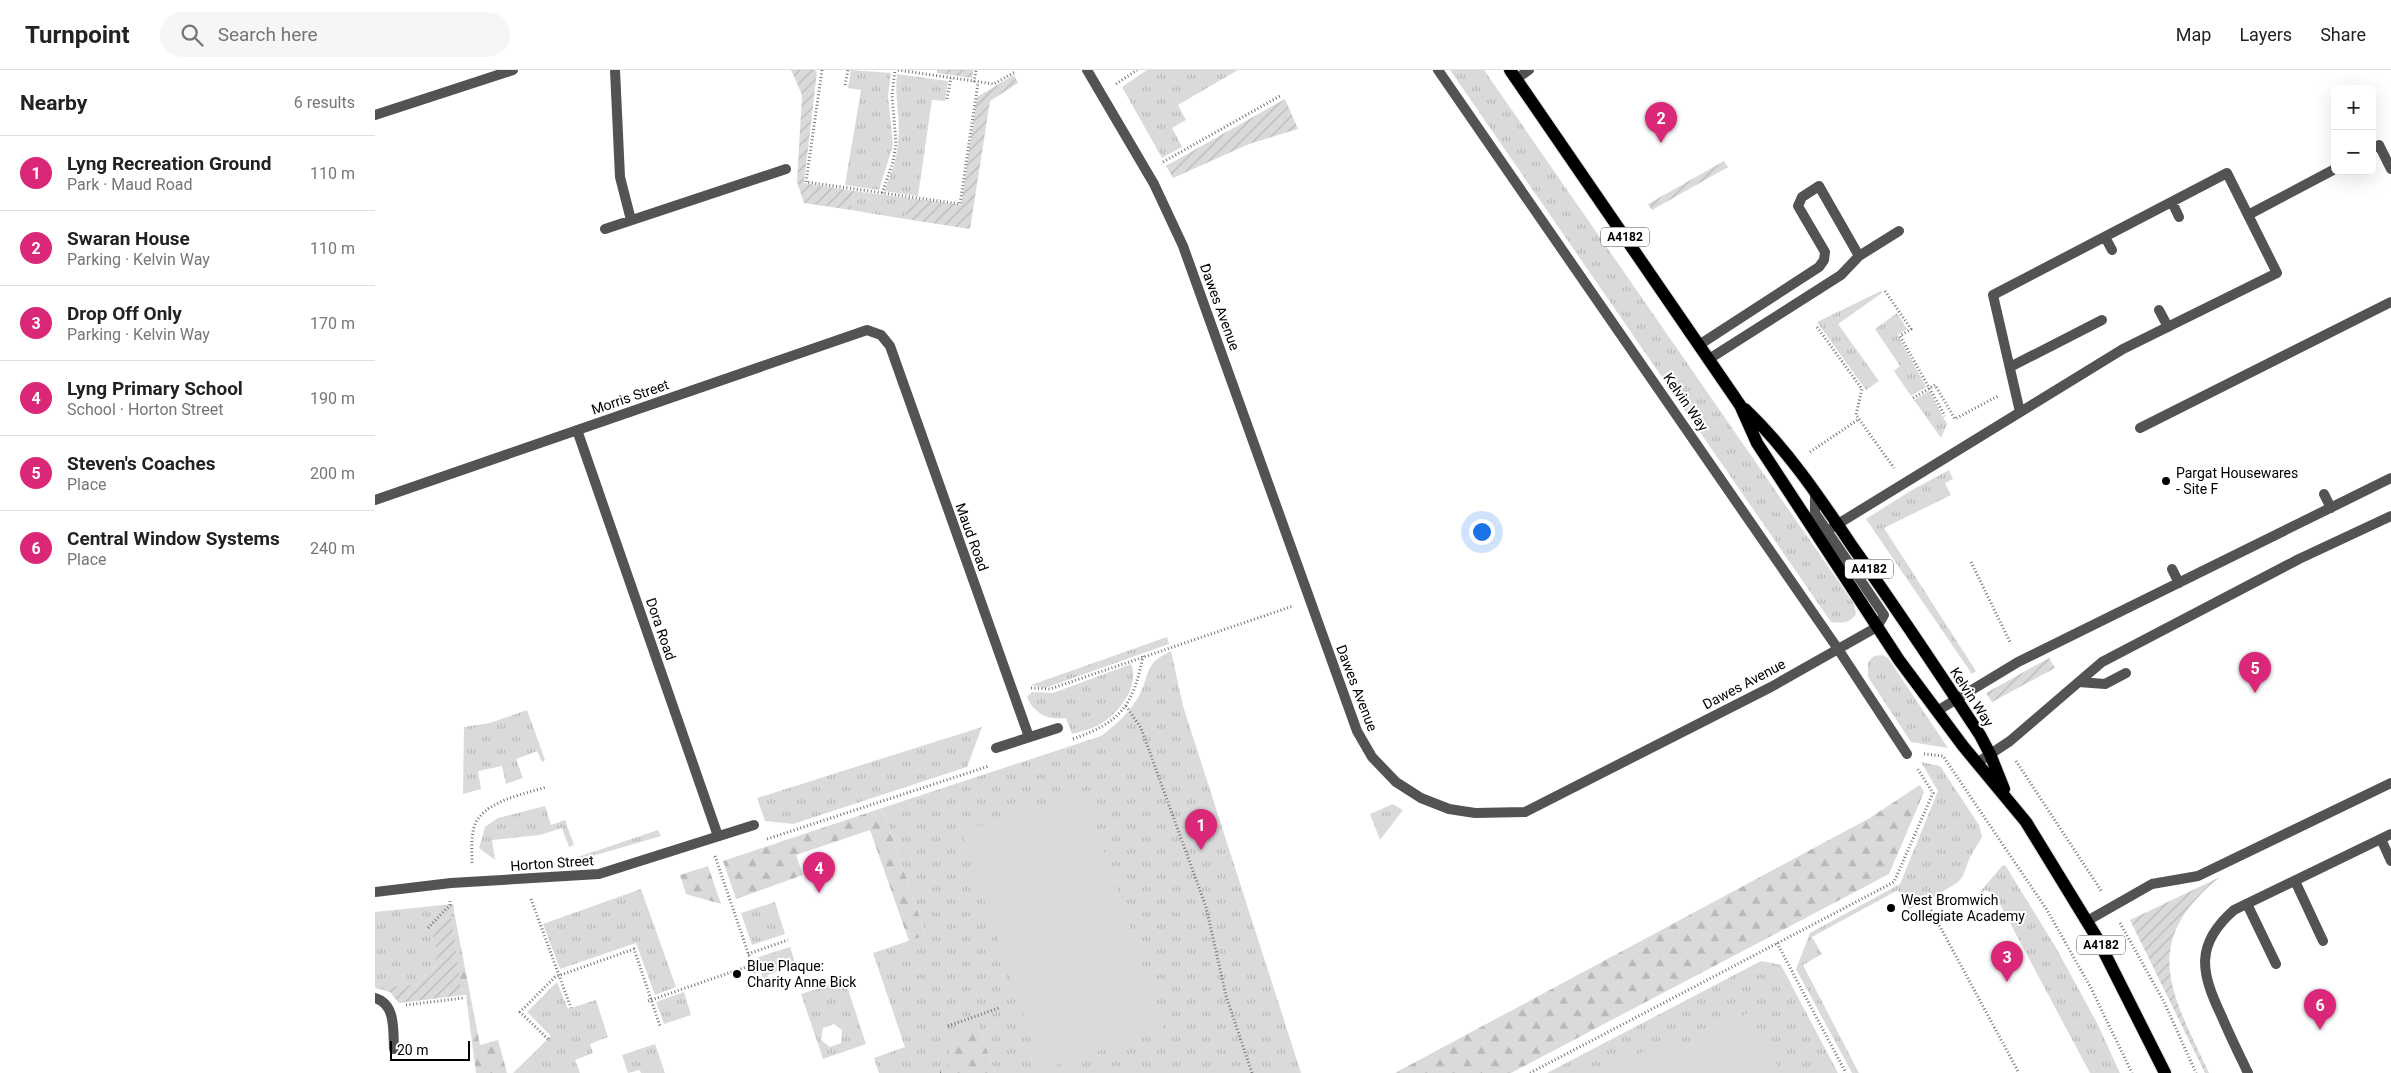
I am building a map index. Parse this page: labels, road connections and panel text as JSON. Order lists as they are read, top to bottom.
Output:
{
  "streets": {
    "main road": ["A4182", "Kelvin Way"],
    "street": [
      "Dawes Avenue",
      "Morris Street",
      "Maud Road",
      "Dora Road",
      "Horton Street"
    ]
  },
  "crossings": [
    ["Dawes Avenue", "Kelvin Way"],
    ["Morris Street", "Maud Road"],
    ["Morris Street", "Dora Road"],
    ["Dora Road", "Horton Street"]
  ],
  "places": ["Pargat Housewares - Site F", "West Bromwich Collegiate Academy", "Blue Plaque: Charity Anne Bick"],
  "scale_bar": "20 m",
  "page": {
    "header": "Turnpoint",
    "search": "Search here",
    "nav": ["Map", "Layers", "Share"],
    "heading": ["Nearby", "6 results"],
    "map_buttons": ["+", "−"],
    "pins": [
      "2",
      "5",
      "1",
      "4",
      "3",
      "6"
    ],
    "list": [
      {
        "mark": "1",
        "name": "Lyng Recreation Ground",
        "note": "Park · Maud Road",
        "value": "110 m"
      },
      {
        "mark": "2",
        "name": "Swaran House",
        "note": "Parking · Kelvin Way",
        "value": "110 m"
      },
      {
        "mark": "3",
        "name": "Drop Off Only",
        "note": "Parking · Kelvin Way",
        "value": "170 m"
      },
      {
        "mark": "4",
        "name": "Lyng Primary School",
        "note": "School · Horton Street",
        "value": "190 m"
      },
      {
        "mark": "5",
        "name": "Steven's Coaches",
        "note": "Place",
        "value": "200 m"
      },
      {
        "mark": "6",
        "name": "Central Window Systems",
        "note": "Place",
        "value": "240 m"
      }
    ],
    "scale": "20 m"
  }
}
